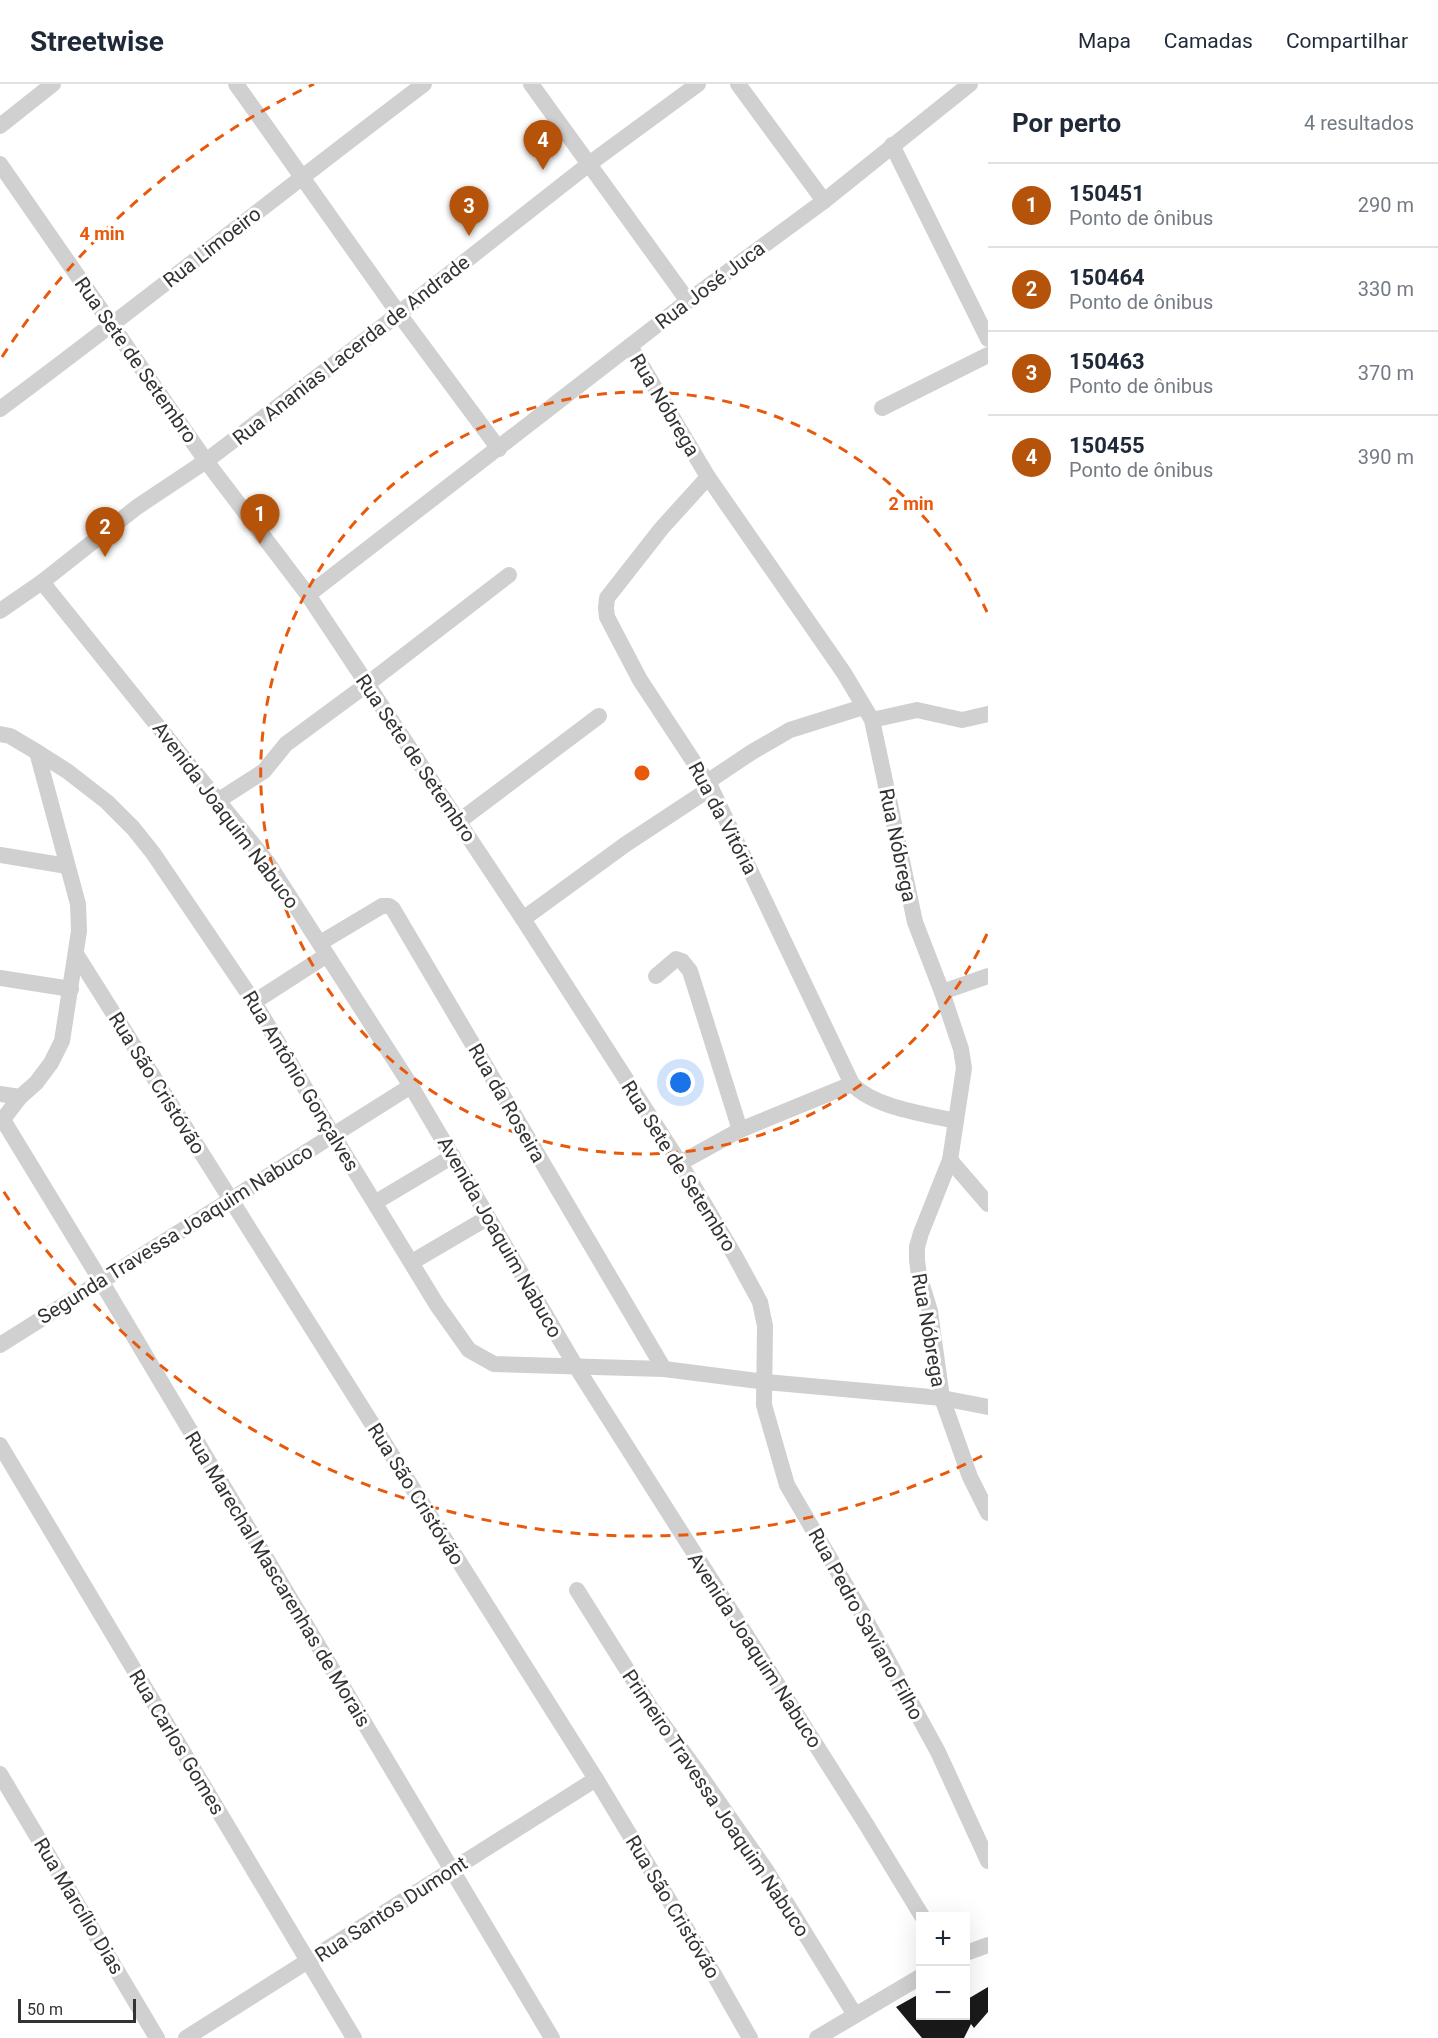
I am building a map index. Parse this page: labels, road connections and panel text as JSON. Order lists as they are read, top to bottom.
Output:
{
  "streets": {
    "street": [
      "Rua Limoeiro",
      "Rua José Juca",
      "Rua Ananias Lacerda de Andrade",
      "Rua Sete de Setembro",
      "Rua Nóbrega",
      "Avenida Joaquim Nabuco",
      "Rua da Vitória",
      "Rua Antônio Gonçalves",
      "Rua São Cristóvão",
      "Rua da Roseira",
      "Segunda Travessa Joaquim Nabuco",
      "Rua Marechal Mascarenhas de Morais",
      "Rua Pedro Saviano Filho",
      "Rua Carlos Gomes",
      "Primeiro Travessa Joaquim Nabuco",
      "Rua Marcílio Dias",
      "Rua Santos Dumont"
    ]
  },
  "crossings": [
    ["Rua Limoeiro", "Rua Sete de Setembro"],
    ["Rua José Juca", "Rua Sete de Setembro"],
    ["Rua José Juca", "Rua Nóbrega"],
    ["Rua Ananias Lacerda de Andrade", "Rua Sete de Setembro"],
    ["Rua Ananias Lacerda de Andrade", "Avenida Joaquim Nabuco"],
    ["Rua Sete de Setembro", "Rua Antônio Gonçalves"],
    ["Rua Sete de Setembro", "Rua Pedro Saviano Filho"],
    ["Rua Nóbrega", "Rua da Vitória"],
    ["Rua Nóbrega", "Rua Antônio Gonçalves"],
    ["Avenida Joaquim Nabuco", "Rua Antônio Gonçalves"],
    ["Avenida Joaquim Nabuco", "Rua da Roseira"],
    ["Avenida Joaquim Nabuco", "Segunda Travessa Joaquim Nabuco"],
    ["Rua Antônio Gonçalves", "Rua da Roseira"],
    ["Rua Antônio Gonçalves", "Segunda Travessa Joaquim Nabuco"],
    ["Rua Antônio Gonçalves", "Rua Pedro Saviano Filho"],
    ["Rua São Cristóvão", "Segunda Travessa Joaquim Nabuco"],
    ["Rua São Cristóvão", "Rua Santos Dumont"],
    ["Segunda Travessa Joaquim Nabuco", "Rua Marechal Mascarenhas de Morais"],
    ["Rua Marechal Mascarenhas de Morais", "Rua Santos Dumont"],
    ["Rua Carlos Gomes", "Rua Santos Dumont"]
  ],
  "scale_bar": "50 m",
  "page": {
    "header": "Streetwise",
    "nav": ["Mapa", "Camadas", "Compartilhar"],
    "heading": ["Por perto", "4 resultados"],
    "pins": [
      "4",
      "3",
      "1",
      "2"
    ],
    "list": [
      {
        "mark": "1",
        "name": "150451",
        "note": "Ponto de ônibus",
        "value": "290 m"
      },
      {
        "mark": "2",
        "name": "150464",
        "note": "Ponto de ônibus",
        "value": "330 m"
      },
      {
        "mark": "3",
        "name": "150463",
        "note": "Ponto de ônibus",
        "value": "370 m"
      },
      {
        "mark": "4",
        "name": "150455",
        "note": "Ponto de ônibus",
        "value": "390 m"
      }
    ],
    "map_buttons": ["+", "−"],
    "scale": "50 m"
  },
  "rings": ["4 min", "2 min"]
}
